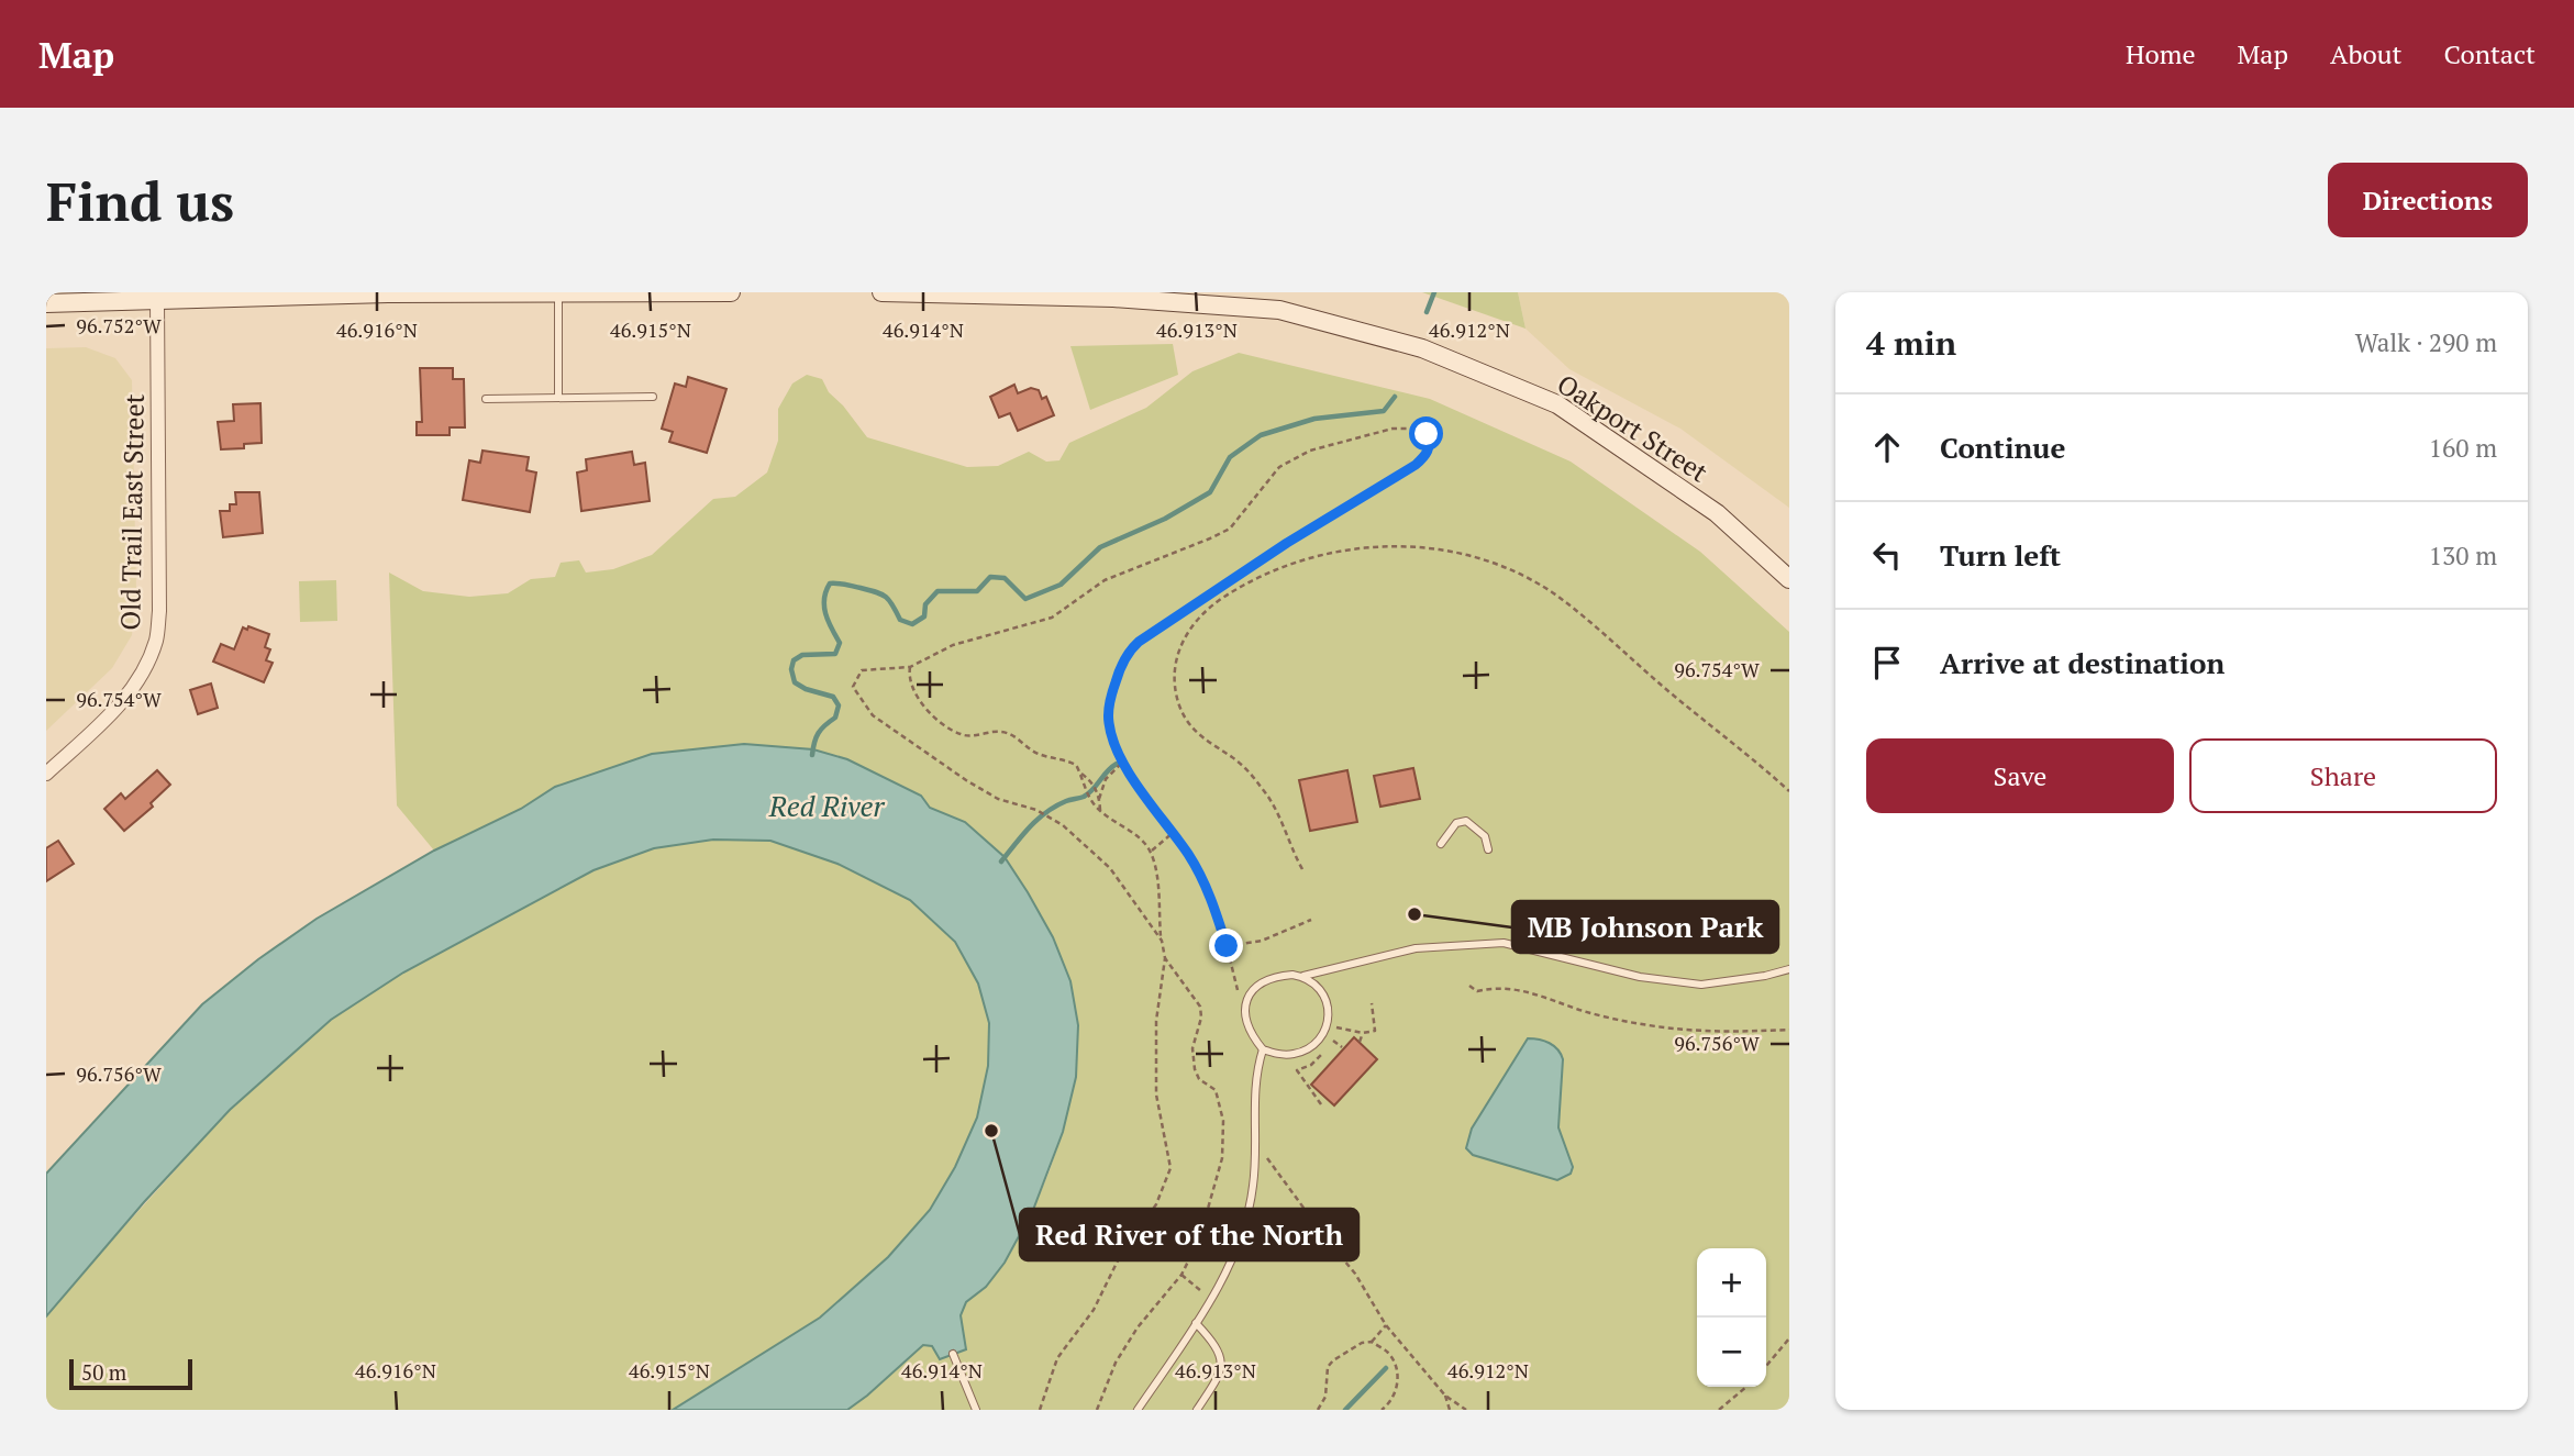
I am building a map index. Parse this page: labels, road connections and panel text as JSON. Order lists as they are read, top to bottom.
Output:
{
  "streets": {
    "street": ["Oakport Street", "Old Trail East Street"]
  },
  "water": ["Red River"],
  "places": ["MB Johnson Park", "Red River of the North"],
  "scale_bar": "50 m",
  "page": {
    "header": "Map",
    "nav": [
      "Home",
      "Map",
      "About",
      "Contact"
    ],
    "buttons": [
      "Directions",
      ["Save", "Share"]
    ],
    "title": "Find us",
    "heading": ["4 min", "Walk · 290 m"],
    "list": [
      ["Continue", "160 m"],
      ["Turn left", "130 m"],
      "Arrive at destination"
    ],
    "map_buttons": ["+", "−"],
    "scale": "50 m"
  },
  "coordinates": [
    "96.752°W",
    "46.916°N",
    "46.915°N",
    "46.914°N",
    "46.913°N",
    "46.912°N",
    "96.754°W",
    "96.756°W"
  ]
}
